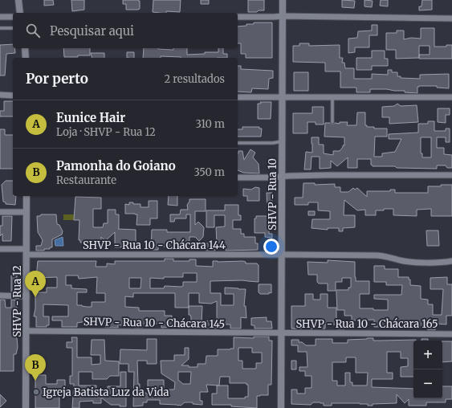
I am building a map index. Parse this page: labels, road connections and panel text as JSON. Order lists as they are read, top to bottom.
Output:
{
  "streets": {
    "street": [
      "SHVP - Rua 10",
      "SHVP - Rua 10 - Chácara 144",
      "SHVP - Rua 12",
      "SHVP - Rua 10 - Chácara 145",
      "SHVP - Rua 10 - Chácara 165"
    ]
  },
  "crossings": [
    ["SHVP - Rua 10", "SHVP - Rua 10 - Chácara 144"],
    ["SHVP - Rua 10", "SHVP - Rua 10 - Chácara 145"],
    ["SHVP - Rua 10", "SHVP - Rua 10 - Chácara 165"],
    ["SHVP - Rua 10 - Chácara 144", "SHVP - Rua 12"],
    ["SHVP - Rua 12", "SHVP - Rua 10 - Chácara 145"],
    ["SHVP - Rua 10 - Chácara 145", "SHVP - Rua 10 - Chácara 165"]
  ],
  "places": ["Igreja Batista Luz da Vida"],
  "page": {
    "search": "Pesquisar aqui",
    "heading": ["Por perto", "2 resultados"],
    "list": [
      {
        "mark": "A",
        "name": "Eunice Hair",
        "note": "Loja · SHVP - Rua 12",
        "value": "310 m"
      },
      {
        "mark": "B",
        "name": "Pamonha do Goiano",
        "note": "Restaurante",
        "value": "350 m"
      }
    ],
    "pins": ["A", "B"],
    "map_buttons": ["+", "−"]
  }
}
